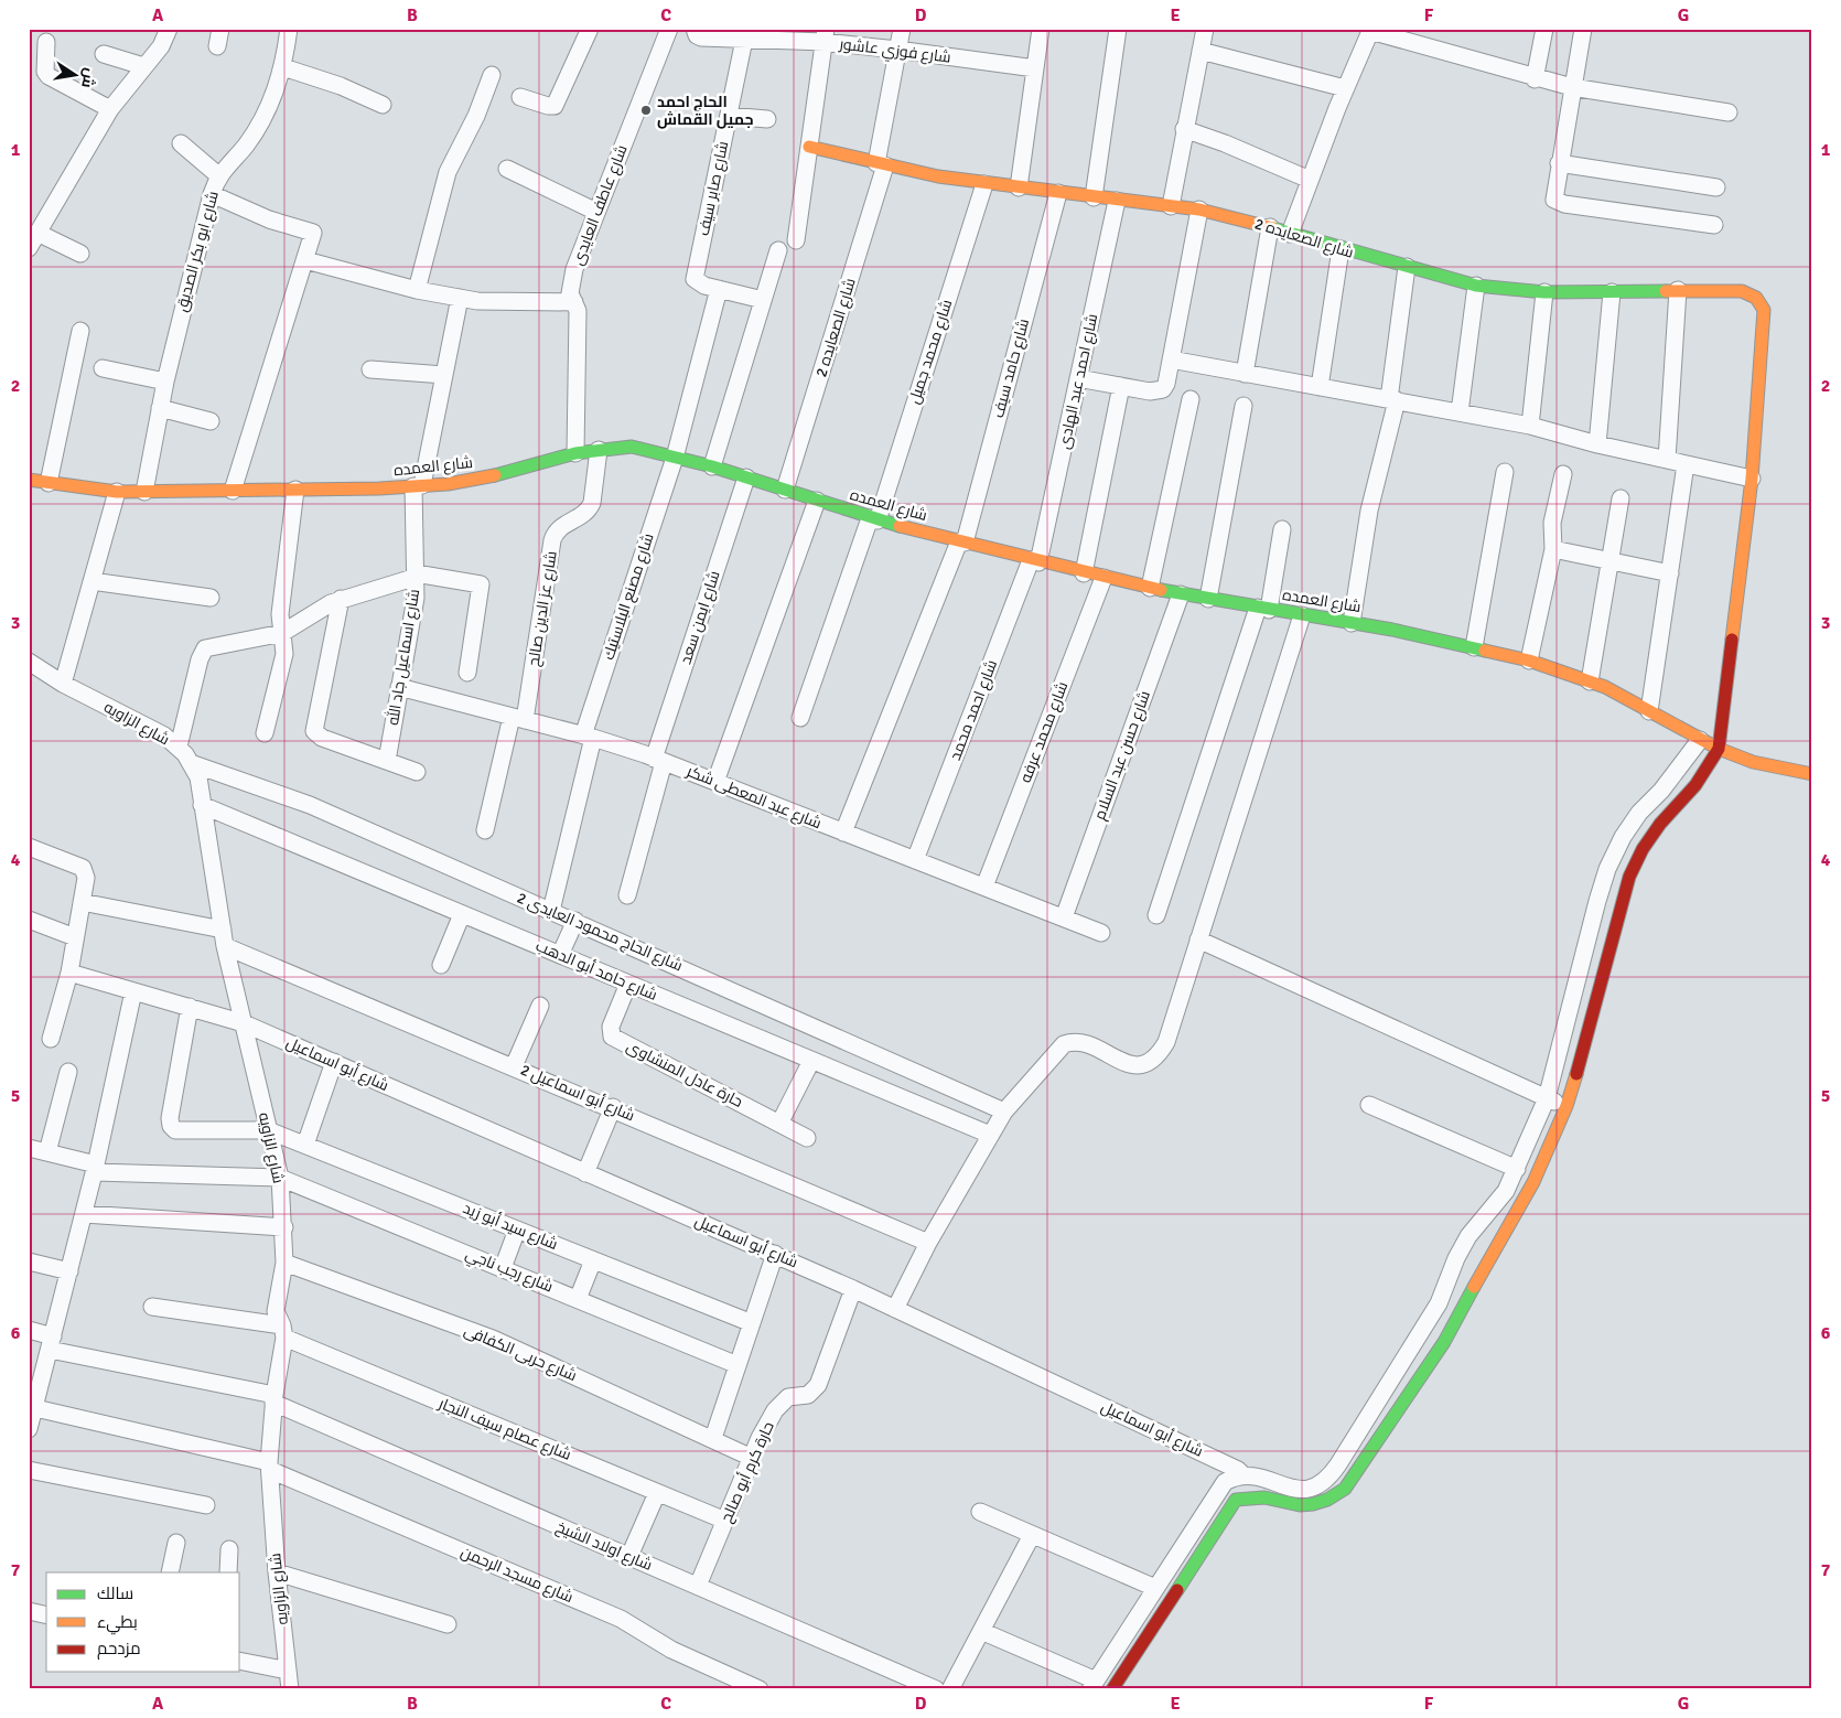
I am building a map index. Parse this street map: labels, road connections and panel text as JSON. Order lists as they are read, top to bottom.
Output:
{
  "streets": {
    "street": [
      "شارع فوزي عاشور",
      "شارع صابر سيف",
      "شارع عاطف العايدى",
      "شارع الصعايده 2",
      "شارع ابو بكر الصديق",
      "شارع محمد جميل",
      "شارع حامد سيف",
      "شارع احمد عبد الهادى",
      "شارع العمده",
      "شارع مصنع البلاستيك",
      "شارع عز الدين صالح",
      "شارع ايمن سعد",
      "شارع اسماعيل جاد الله",
      "شارع احمد محمد",
      "شارع الزاويه",
      "شارع محمد عرفه",
      "شارع حسن عبد السلام",
      "شارع عبد المعطى شكر",
      "شارع الحاج محمود العايدى 2",
      "شارع حامد أبو الدهب",
      "شارع أبو اسماعيل",
      "حارة عادل المنشاوى",
      "شارع أبو اسماعيل 2",
      "شارع سيد أبو زيد",
      "شارع رجب ناجي",
      "شارع حربى الكفافى",
      "شارع عصام سيف النجار",
      "حارة كرم أبو صالح",
      "شارع اولاد الشيخ",
      "شارع مسجد الرحمن"
    ]
  },
  "crossings": [
    ["شارع فوزي عاشور", "شارع صابر سيف"],
    ["شارع عاطف العايدى", "شارع العمده"],
    ["شارع الصعايده 2", "شارع محمد جميل"],
    ["شارع الصعايده 2", "شارع حامد سيف"],
    ["شارع الصعايده 2", "شارع احمد عبد الهادى"],
    ["شارع الصعايده 2", "شارع العمده"],
    ["شارع ابو بكر الصديق", "شارع العمده"],
    ["شارع محمد جميل", "شارع العمده"],
    ["شارع حامد سيف", "شارع العمده"],
    ["شارع حامد سيف", "شارع عبد المعطى شكر"],
    ["شارع احمد عبد الهادى", "شارع العمده"],
    ["شارع احمد عبد الهادى", "شارع احمد محمد"],
    ["شارع العمده", "شارع مصنع البلاستيك"],
    ["شارع العمده", "شارع عز الدين صالح"],
    ["شارع العمده", "شارع ايمن سعد"],
    ["شارع العمده", "شارع اسماعيل جاد الله"],
    ["شارع العمده", "شارع احمد محمد"],
    ["شارع العمده", "شارع محمد عرفه"],
    ["شارع العمده", "شارع حسن عبد السلام"],
    ["شارع مصنع البلاستيك", "شارع عبد المعطى شكر"],
    ["شارع مصنع البلاستيك", "شارع الحاج محمود العايدى 2"],
    ["شارع عز الدين صالح", "شارع عبد المعطى شكر"],
    ["شارع ايمن سعد", "شارع عبد المعطى شكر"],
    ["شارع اسماعيل جاد الله", "شارع عبد المعطى شكر"],
    ["شارع احمد محمد", "شارع عبد المعطى شكر"],
    ["شارع الزاويه", "شارع الحاج محمود العايدى 2"],
    ["شارع الزاويه", "شارع حامد أبو الدهب"],
    ["شارع الزاويه", "شارع أبو اسماعيل"],
    ["شارع الزاويه", "شارع أبو اسماعيل 2"],
    ["شارع الزاويه", "شارع سيد أبو زيد"],
    ["شارع الزاويه", "شارع رجب ناجي"],
    ["شارع الزاويه", "شارع حربى الكفافى"],
    ["شارع الزاويه", "شارع عصام سيف النجار"],
    ["شارع الزاويه", "شارع اولاد الشيخ"],
    ["شارع الزاويه", "شارع مسجد الرحمن"],
    ["شارع محمد عرفه", "شارع عبد المعطى شكر"],
    ["شارع حسن عبد السلام", "شارع عبد المعطى شكر"],
    ["شارع حامد أبو الدهب", "حارة عادل المنشاوى"],
    ["شارع أبو اسماعيل", "حارة كرم أبو صالح"],
    ["شارع حربى الكفافى", "حارة كرم أبو صالح"],
    ["شارع عصام سيف النجار", "حارة كرم أبو صالح"],
    ["حارة كرم أبو صالح", "شارع اولاد الشيخ"]
  ],
  "places": ["الحاج احمد جميل القماش"],
  "legend": ["سالك", "بطيء", "مزدحم"],
  "north": "right",
  "grid": {
    "columns": [
      "A",
      "B",
      "C",
      "D",
      "E",
      "F",
      "G"
    ],
    "rows": [
      "1",
      "2",
      "3",
      "4",
      "5",
      "6",
      "7"
    ]
  }
}
